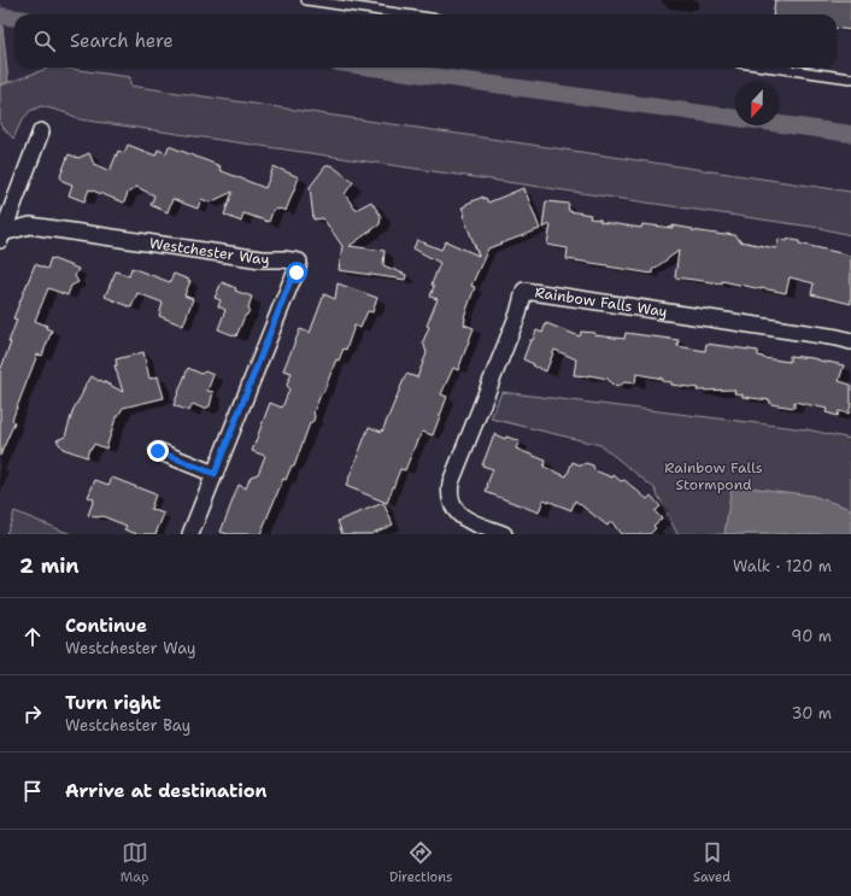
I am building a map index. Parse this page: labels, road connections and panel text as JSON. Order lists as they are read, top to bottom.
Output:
{
  "streets": {
    "street": ["Westchester Way", "Rainbow Falls Way"]
  },
  "parks": ["Rainbow Falls Stormpond"],
  "north": "bottom",
  "page": {
    "search": "Search here",
    "heading": ["2 min", "Walk · 120 m"],
    "list": [
      ["Continue", "Westchester Way", "90 m"],
      ["Turn right", "Westchester Bay", "30 m"],
      "Arrive at destination"
    ],
    "nav": ["Map", "Directions", "Saved"]
  }
}
